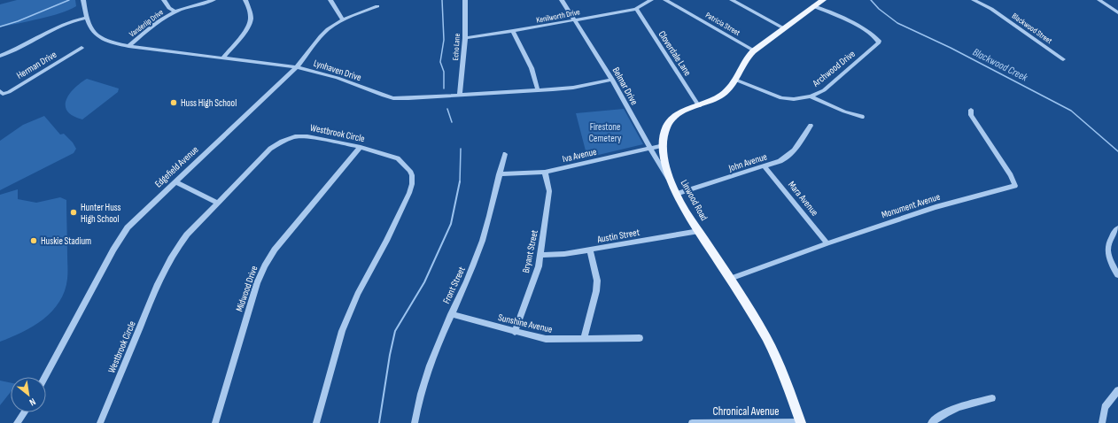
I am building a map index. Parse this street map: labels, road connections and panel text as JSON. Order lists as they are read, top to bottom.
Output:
{
  "streets": {
    "main road": ["Linwood Road"],
    "street": [
      "Kenilworth Drive",
      "Vanderlip Drive",
      "Patricia Street",
      "Blackwood Street",
      "Echo Lane",
      "Cloverdale Lane",
      "Herman Drive",
      "Archwood Drive",
      "Lynhaven Drive",
      "Belmar Drive",
      "Westbrook Circle",
      "Iva Avenue",
      "John Avenue",
      "Edgefield Avenue",
      "Mara Avenue",
      "Monument Avenue",
      "Austin Street",
      "Bryant Street",
      "Front Street",
      "Midwood Drive",
      "Sunshine Avenue",
      "Chronical Avenue"
    ]
  },
  "crossings": [
    ["Kenilworth Drive", "Echo Lane"],
    ["Kenilworth Drive", "Cloverdale Lane"],
    ["Kenilworth Drive", "Belmar Drive"],
    ["Vanderlip Drive", "Lynhaven Drive"],
    ["Patricia Street", "Linwood Road"],
    ["Echo Lane", "Lynhaven Drive"],
    ["Cloverdale Lane", "Linwood Road"],
    ["Archwood Drive", "Linwood Road"],
    ["Lynhaven Drive", "Belmar Drive"],
    ["Lynhaven Drive", "Edgefield Avenue"],
    ["Belmar Drive", "Iva Avenue"],
    ["Belmar Drive", "Linwood Road"],
    ["Westbrook Circle", "Midwood Drive"],
    ["Iva Avenue", "Linwood Road"],
    ["Iva Avenue", "Bryant Street"],
    ["Iva Avenue", "Front Street"],
    ["John Avenue", "Mara Avenue"],
    ["John Avenue", "Linwood Road"],
    ["Mara Avenue", "Monument Avenue"],
    ["Linwood Road", "Monument Avenue"],
    ["Linwood Road", "Austin Street"],
    ["Linwood Road", "Chronical Avenue"],
    ["Austin Street", "Bryant Street"],
    ["Bryant Street", "Sunshine Avenue"],
    ["Front Street", "Sunshine Avenue"]
  ],
  "water": ["Blackwood Creek"],
  "parks": ["Firestone Cemetery"],
  "places": ["Huss High School", "Hunter Huss High School", "Huskie Stadium"],
  "north": "bottom right"
}
